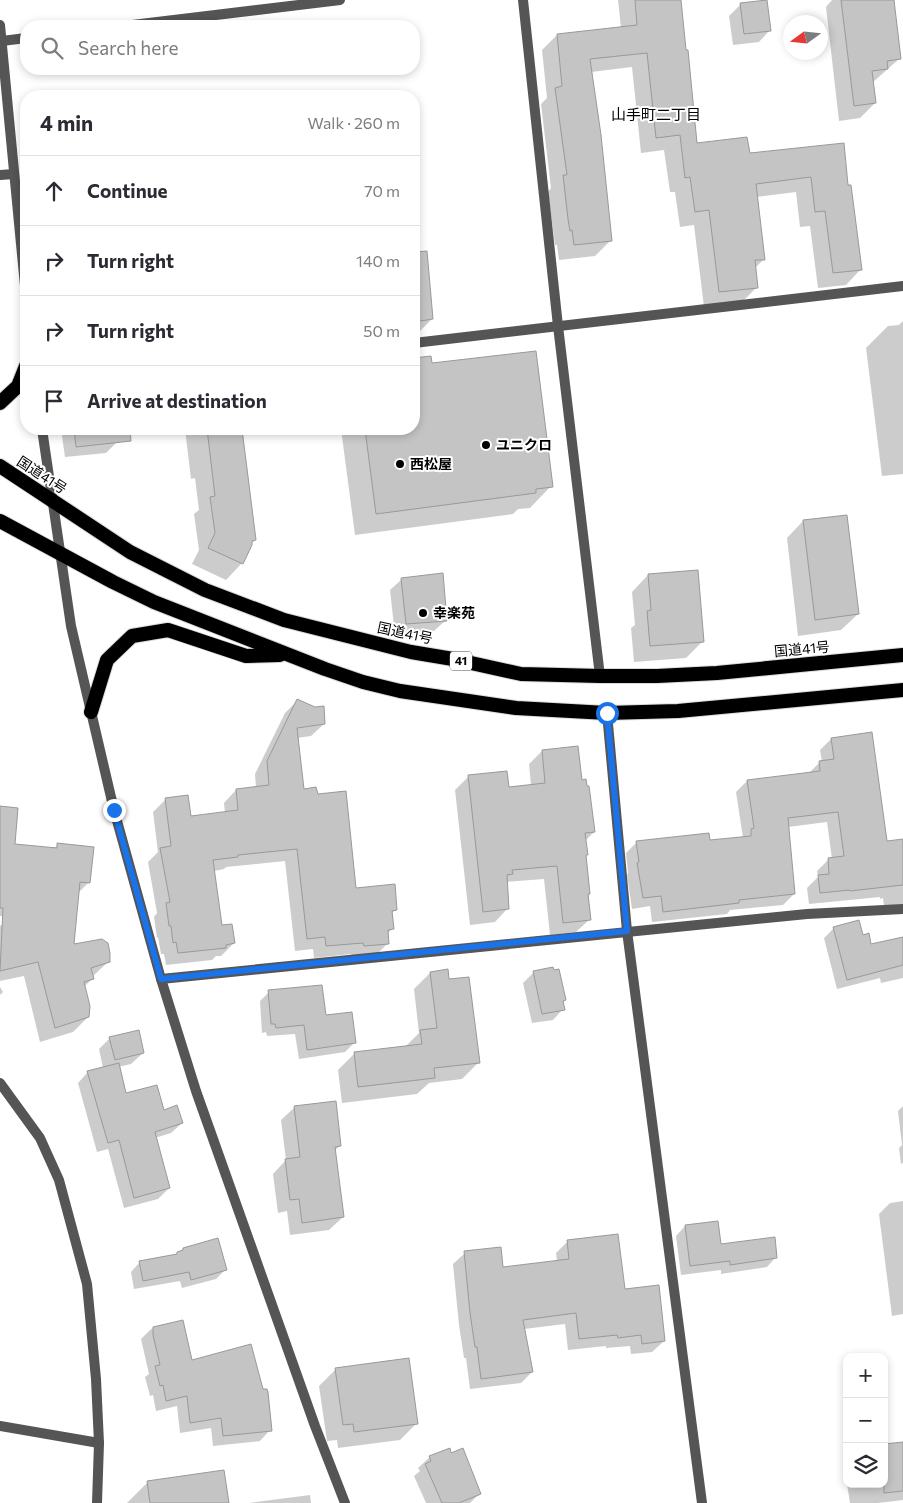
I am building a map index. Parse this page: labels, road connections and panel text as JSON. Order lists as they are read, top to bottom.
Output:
{
  "streets": {
    "highway": ["国道41号", "41"]
  },
  "districts": ["山手町二丁目"],
  "places": ["ユニクロ", "西松屋", "幸楽苑"],
  "north": "left",
  "page": {
    "search": "Search here",
    "heading": ["4 min", "Walk · 260 m"],
    "list": [
      ["Continue", "70 m"],
      ["Turn right", "140 m"],
      ["Turn right", "50 m"],
      "Arrive at destination"
    ],
    "map_buttons": ["+", "−"]
  }
}
